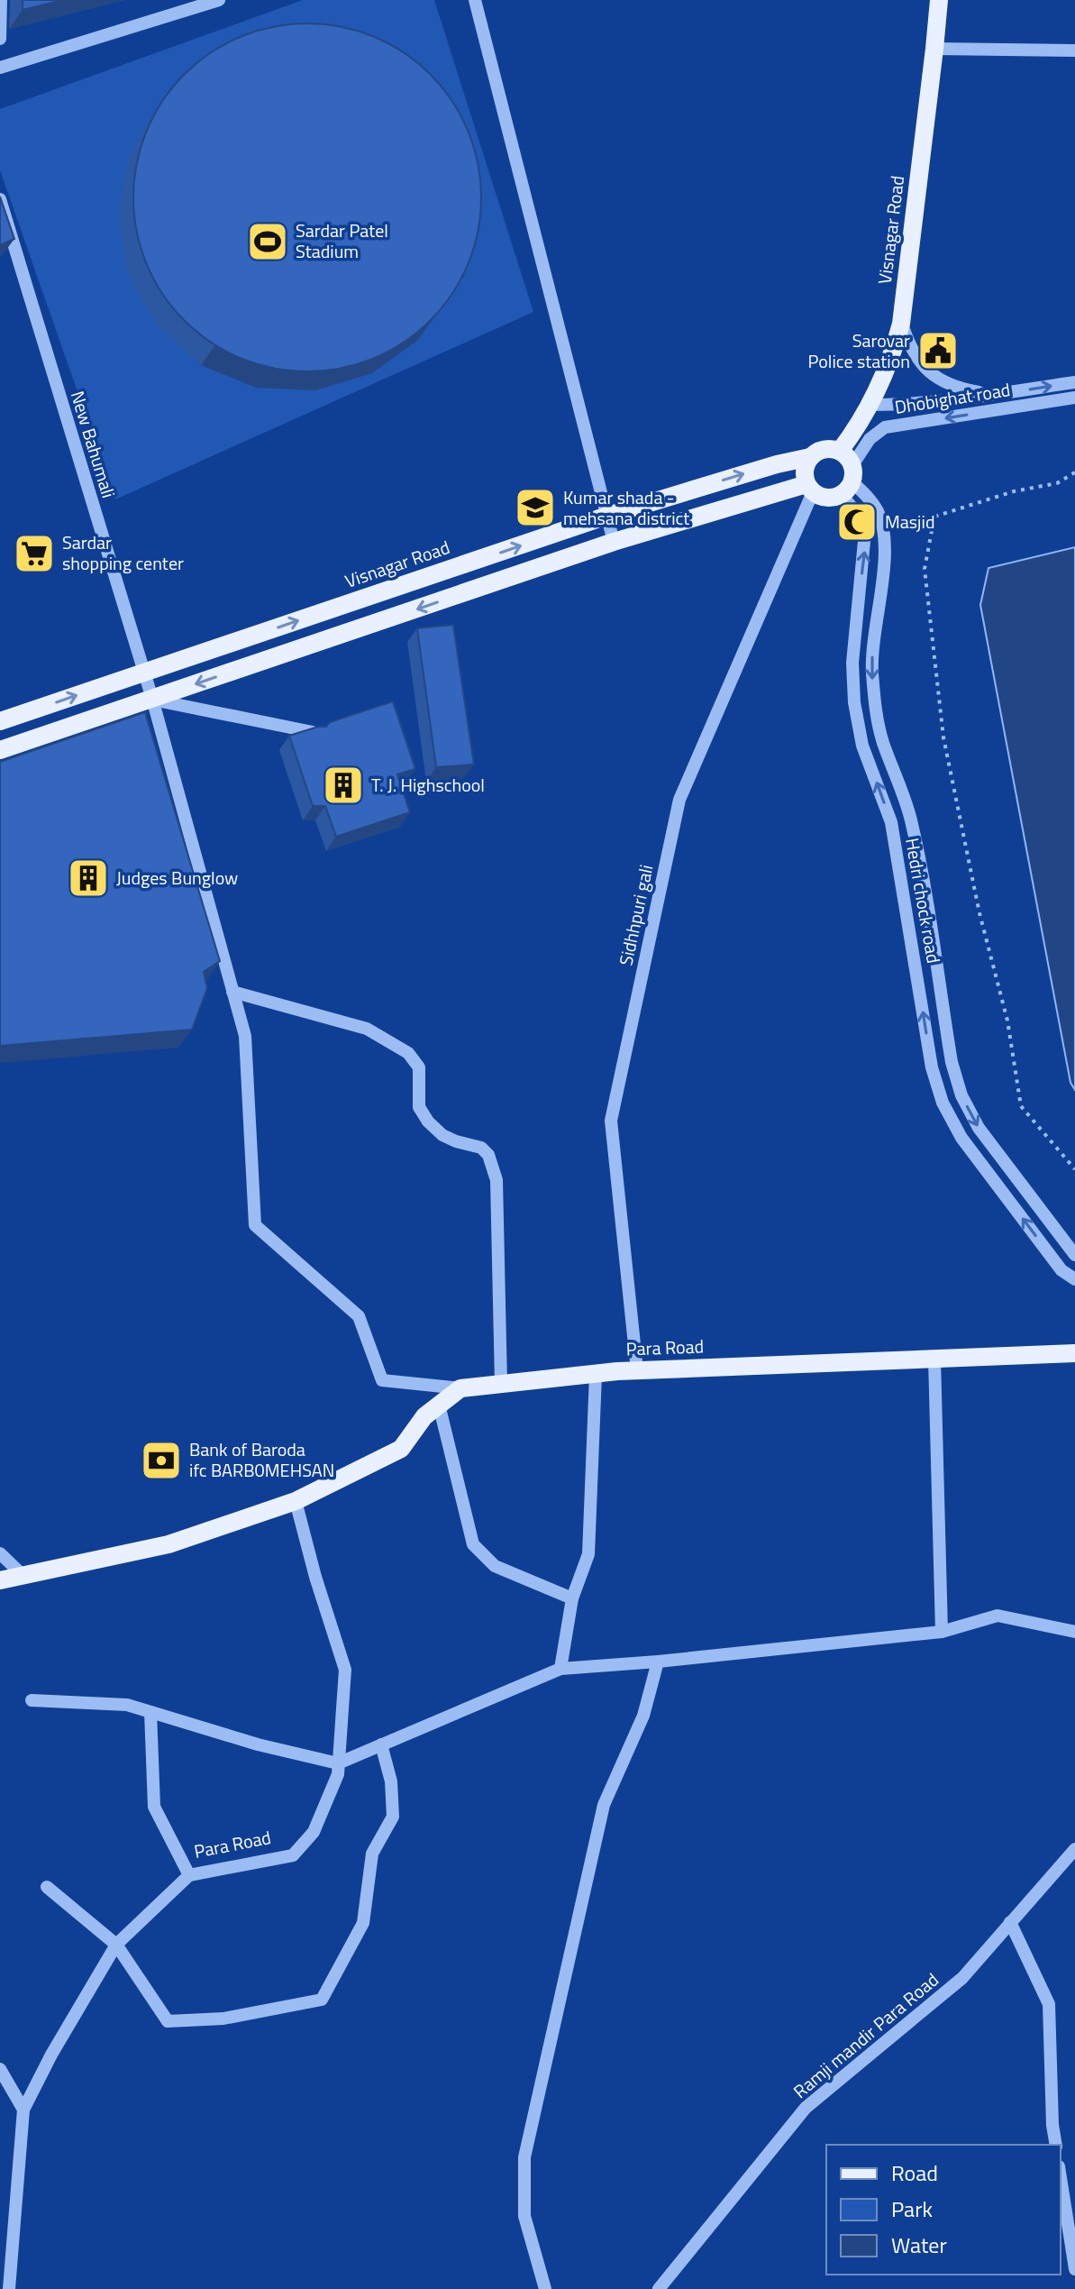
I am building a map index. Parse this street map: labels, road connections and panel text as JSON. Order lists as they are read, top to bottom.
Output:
{
  "streets": {
    "main road": ["Visnagar Road", "Para Road"],
    "street": [
      "Dhobighat road",
      "New Bahumali",
      "Hedri chock road",
      "Sidhhpuri gali",
      "Ramji mandir Para Road"
    ]
  },
  "crossings": [
    ["Visnagar Road", "Dhobighat road"],
    ["Visnagar Road", "New Bahumali"],
    ["Visnagar Road", "Hedri chock road"],
    ["Visnagar Road", "Sidhhpuri gali"],
    ["Dhobighat road", "Hedri chock road"],
    ["Dhobighat road", "Sidhhpuri gali"],
    ["New Bahumali", "Para Road"],
    ["Hedri chock road", "Sidhhpuri gali"],
    ["Sidhhpuri gali", "Para Road"]
  ],
  "places": {
    "sports": ["Sardar Patel Stadium"],
    "public building": ["Sarovar Police station"],
    "school or university": ["Kumar shada - mehsana district"],
    "mosque": ["Masjid"],
    "supermarket": ["Sardar shopping center"],
    "building": ["T. J. Highschool", "Judges Bunglow"],
    "bank": ["Bank of Baroda ifc BARB0MEHSAN"]
  },
  "legend": ["Road", "Park", "Water"]
}
